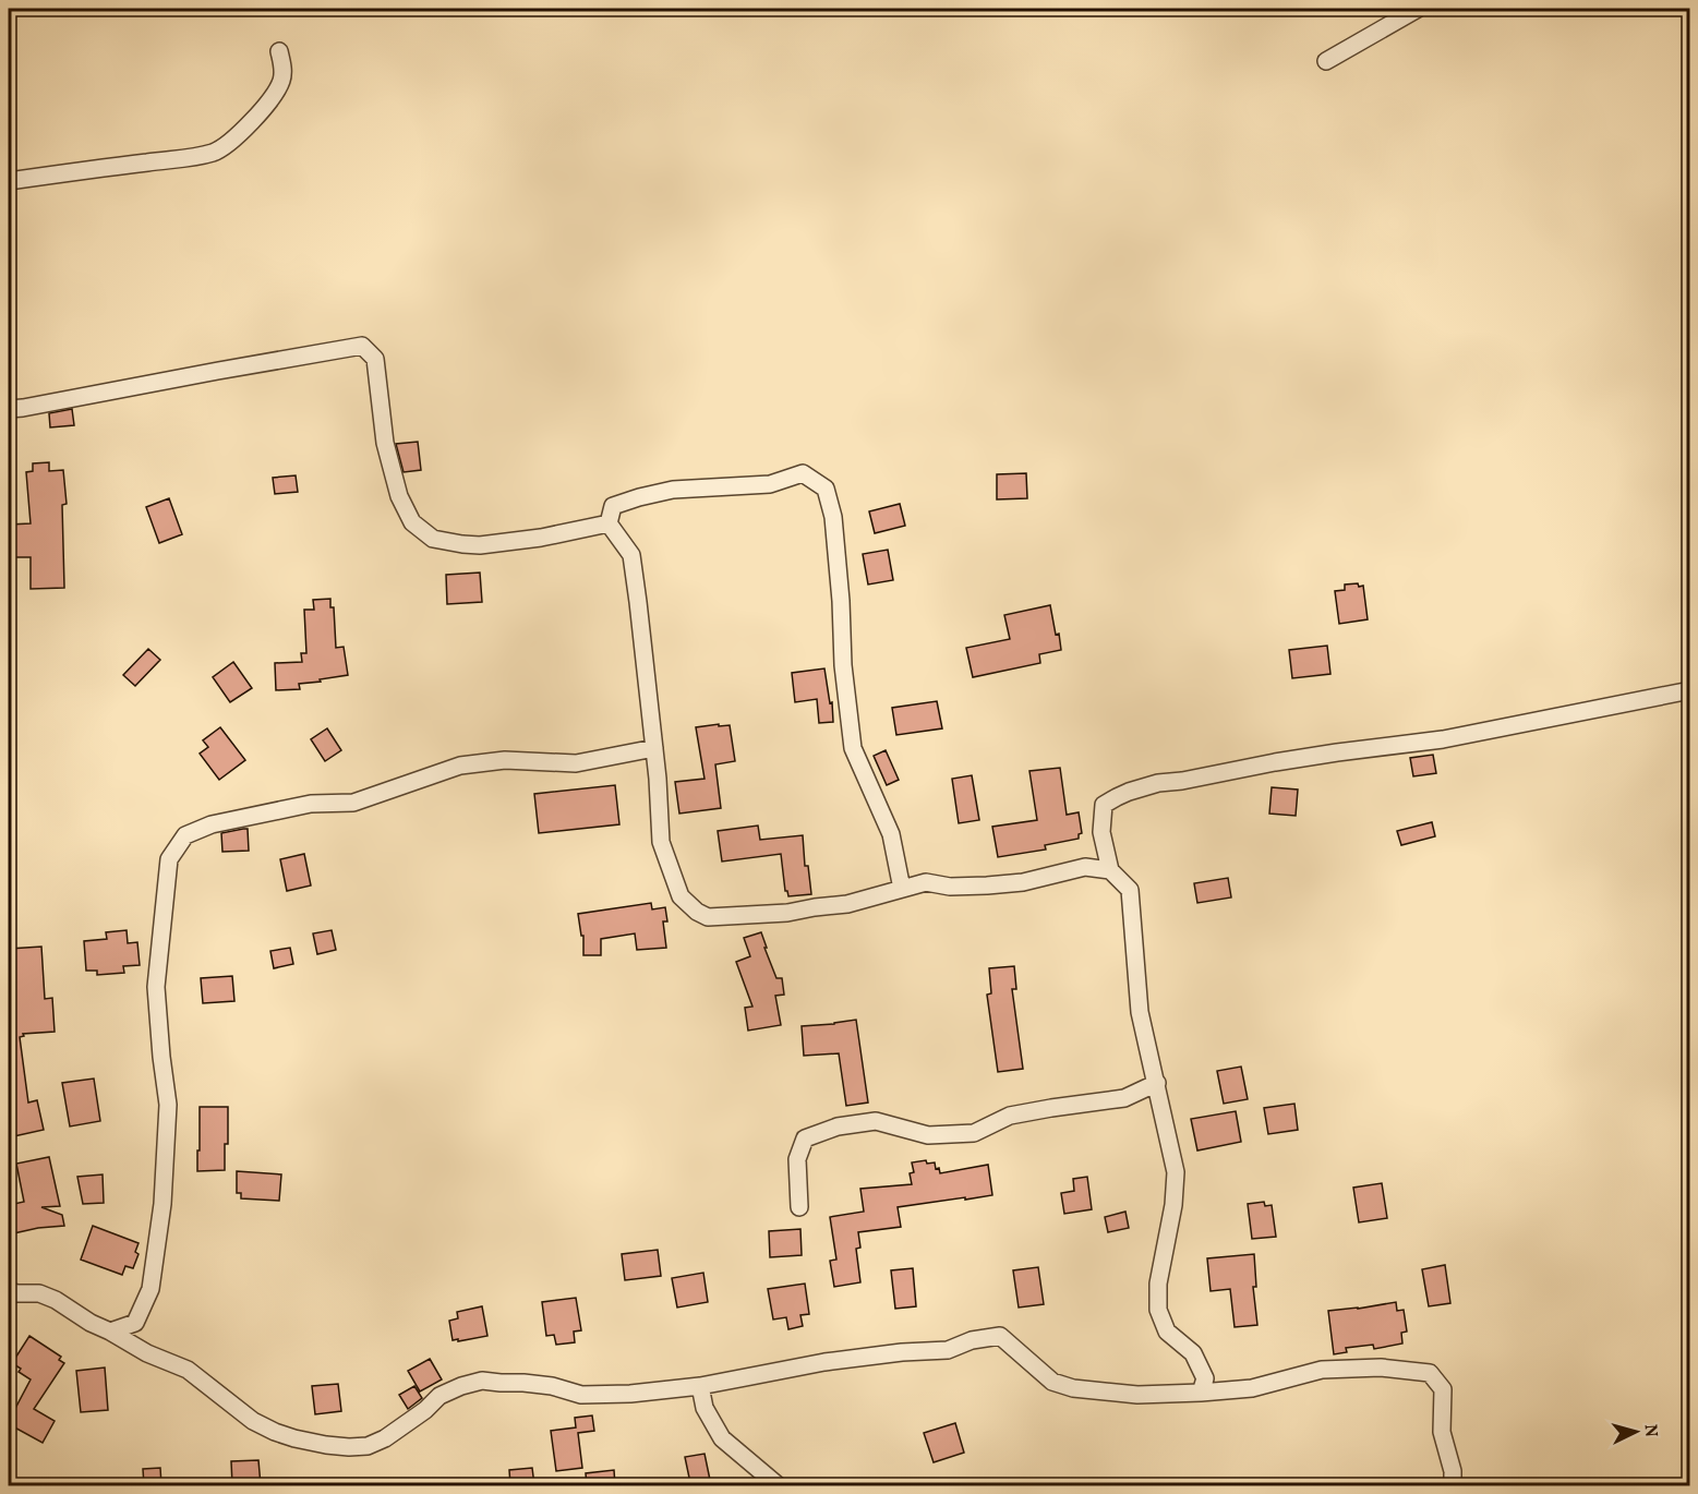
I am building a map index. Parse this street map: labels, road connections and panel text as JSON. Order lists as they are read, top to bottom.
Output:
{
  "north": "right"
}
